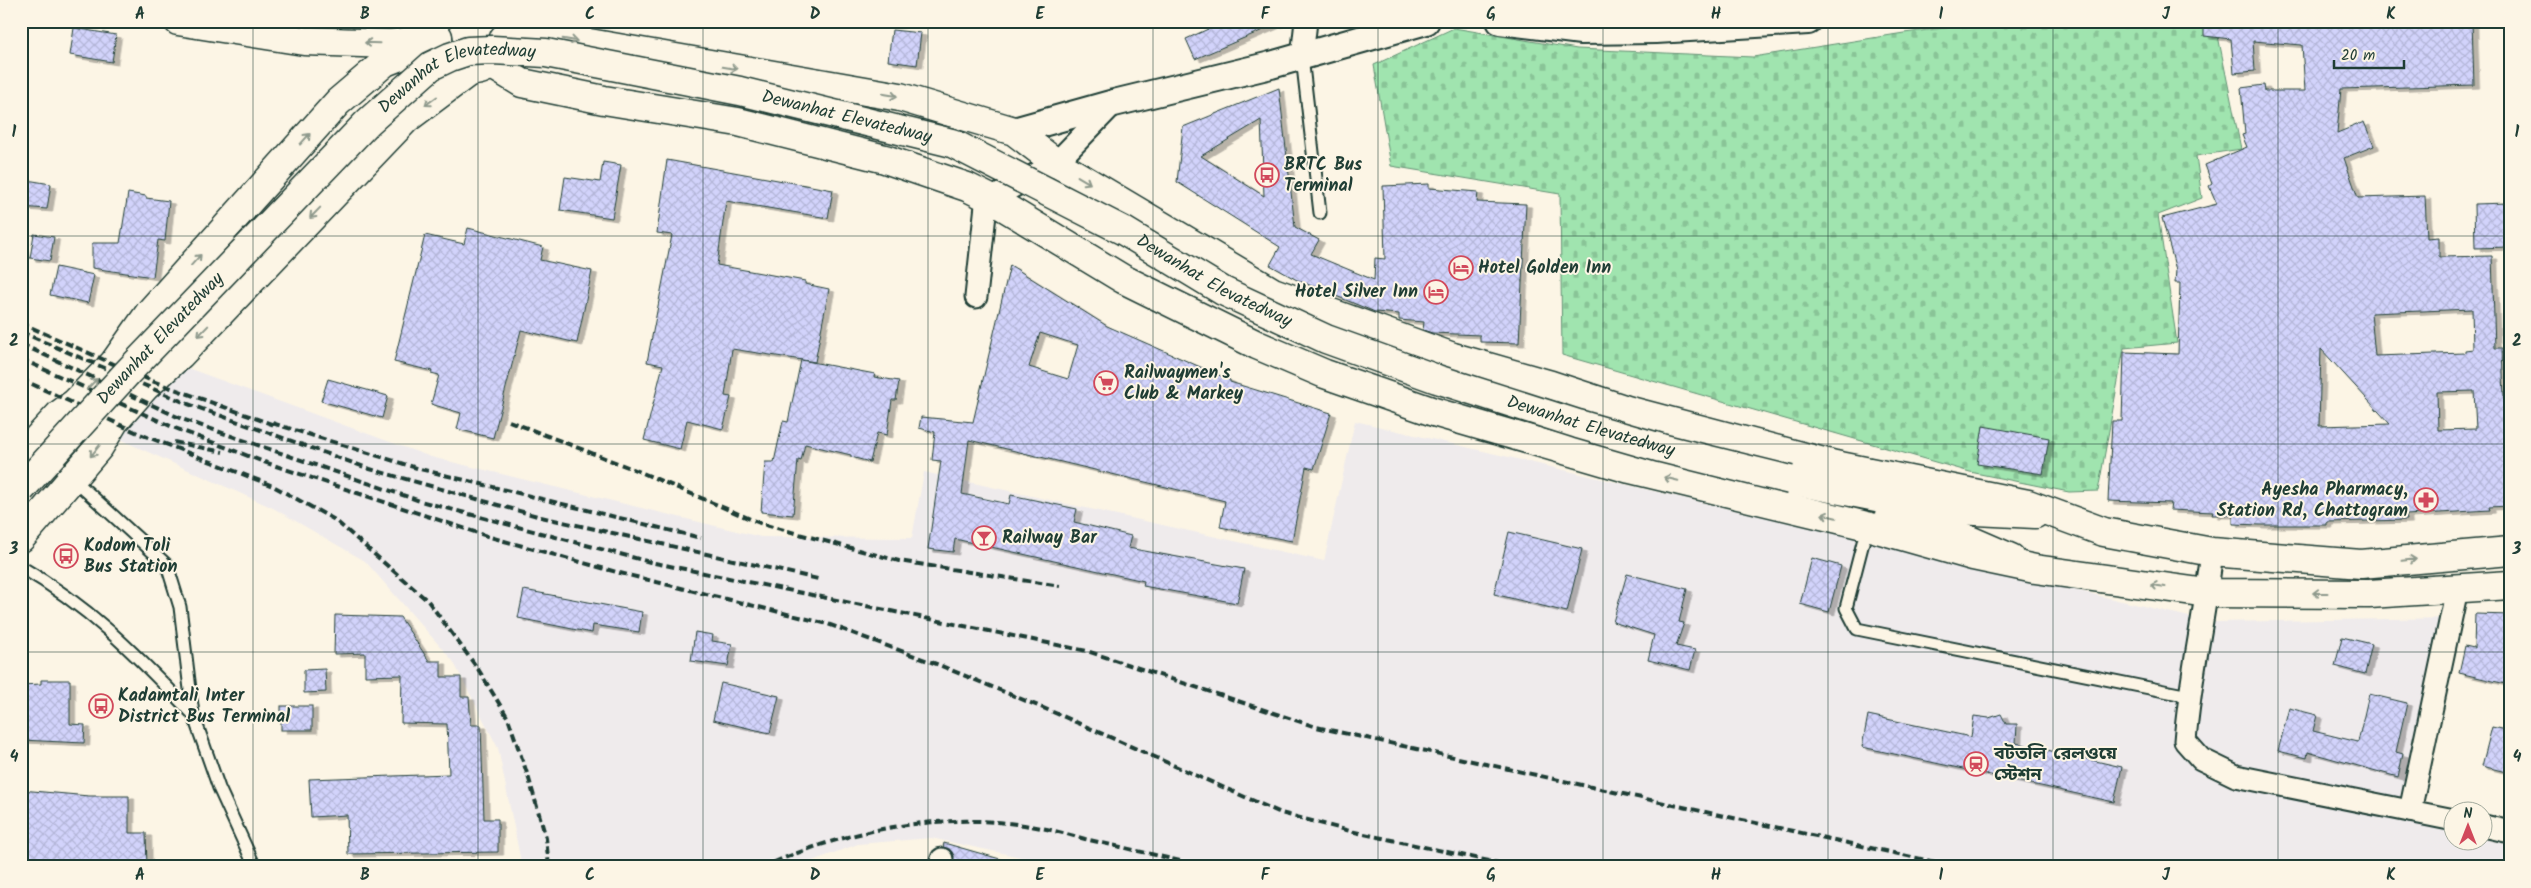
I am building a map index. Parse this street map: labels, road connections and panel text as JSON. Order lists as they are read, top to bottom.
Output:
{
  "streets": {
    "main road": ["Dewanhat Elevatedway"]
  },
  "places": {
    "bus stop": ["BRTC Bus Terminal", "Kodom Toli Bus Station", "Kadamtali Inter District Bus Terminal"],
    "hotel": ["Hotel Golden Inn", "Hotel Silver Inn"],
    "supermarket": ["Railwaymen's Club & Markey"],
    "pharmacy": ["Ayesha Pharmacy, Station Rd, Chattogram"],
    "bar": ["Railway Bar"],
    "station": ["বটতলি রেলওয়ে স্টেশন"]
  },
  "scale_bar": "20 m",
  "north": "top",
  "grid": {
    "columns": [
      "A",
      "B",
      "C",
      "D",
      "E",
      "F",
      "G",
      "H",
      "I",
      "J",
      "K"
    ],
    "rows": [
      "1",
      "2",
      "3",
      "4"
    ]
  }
}
